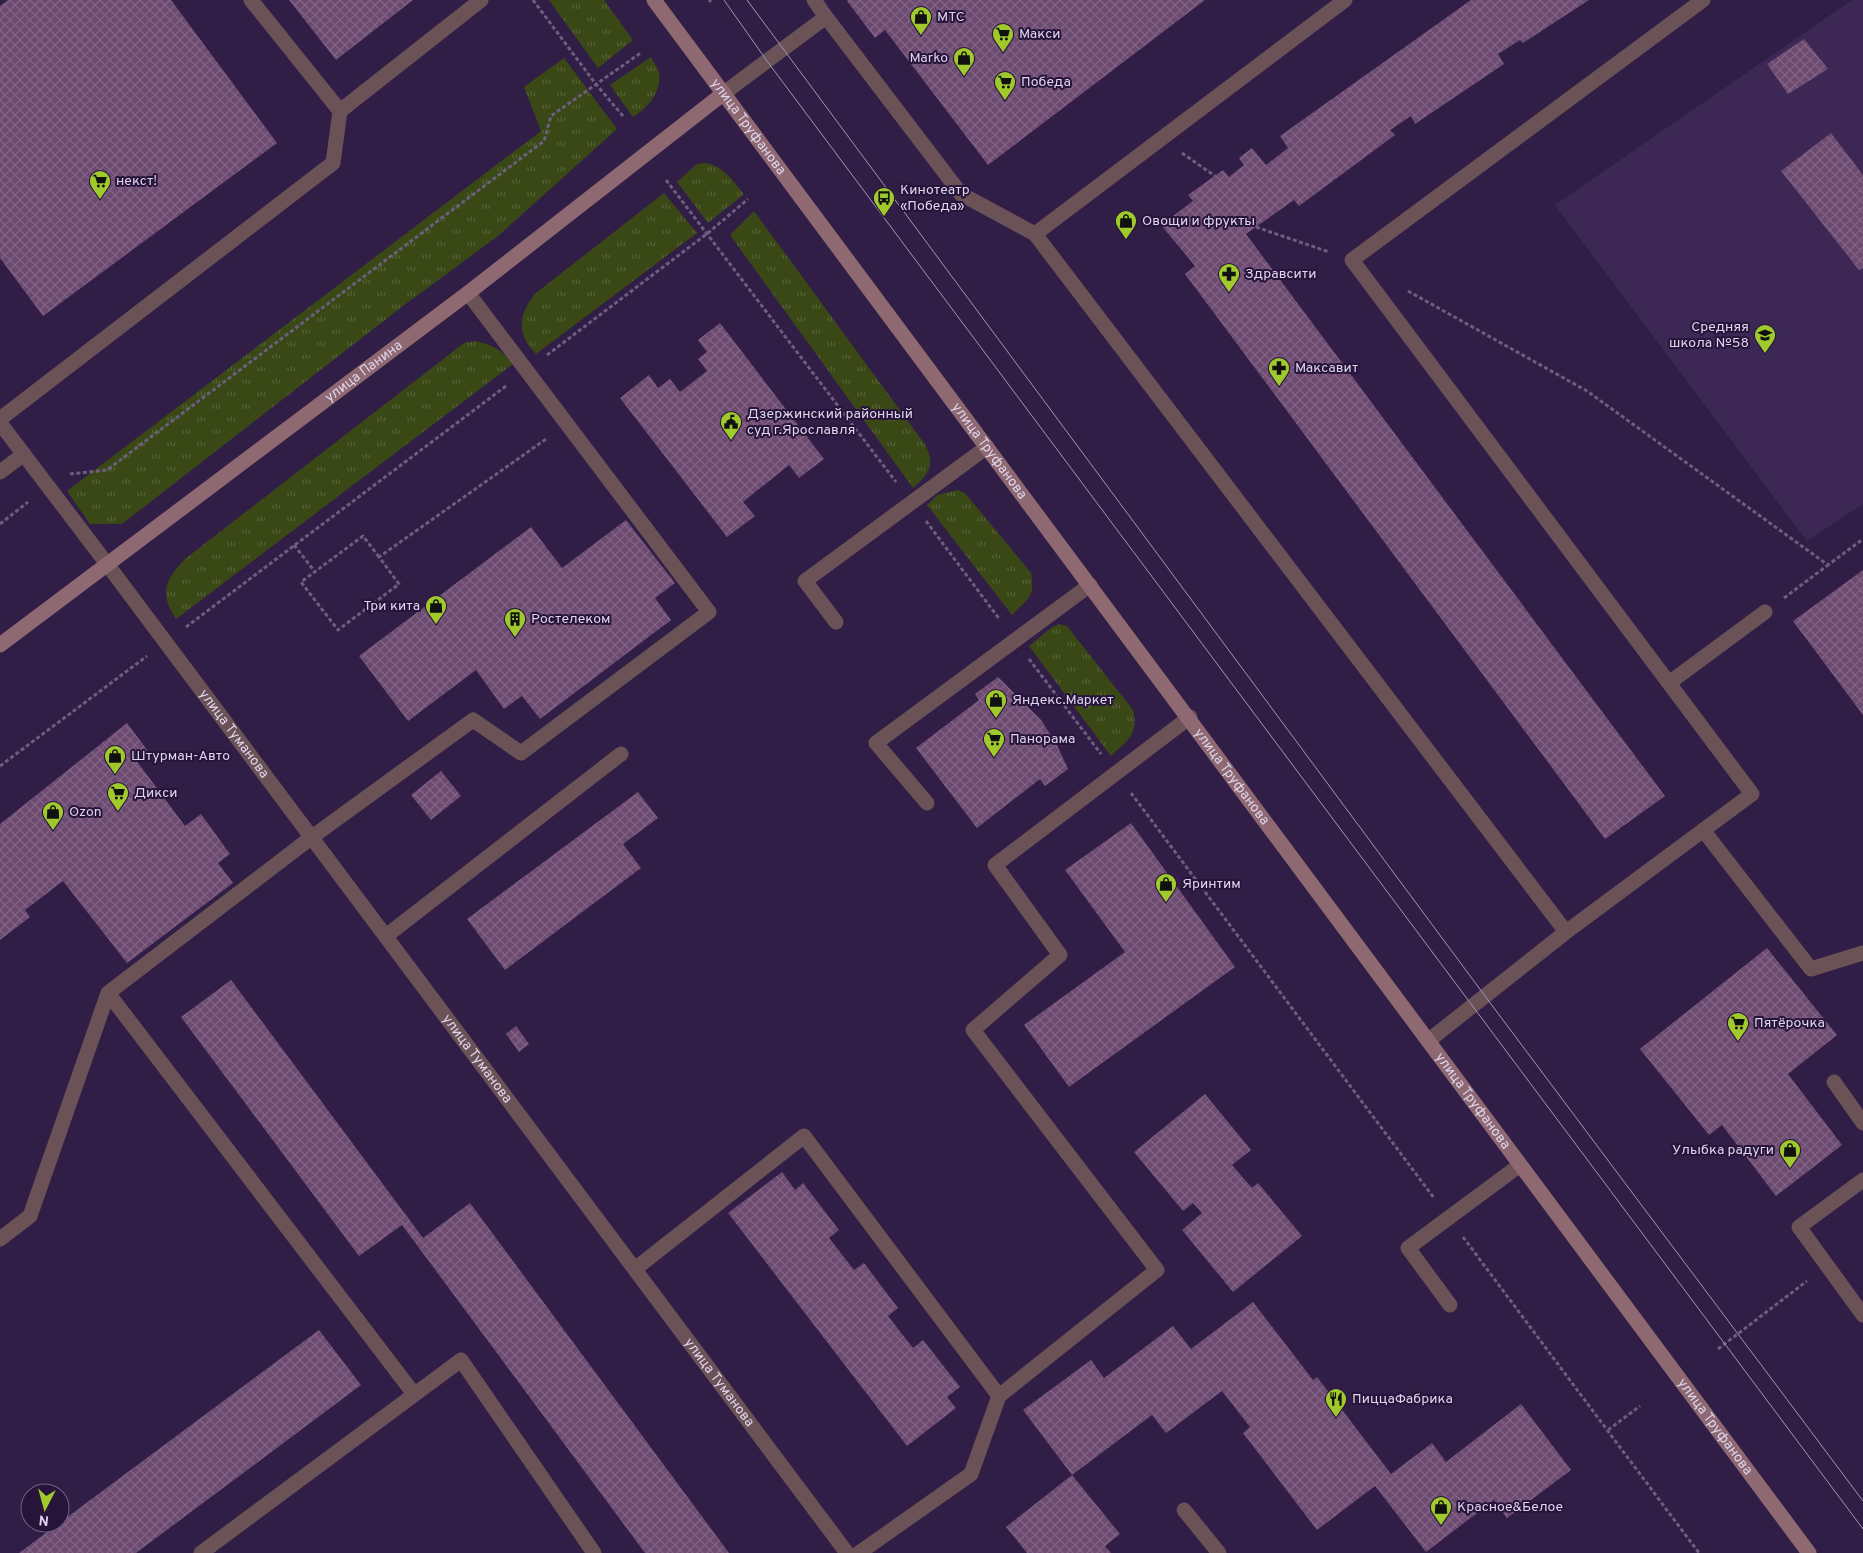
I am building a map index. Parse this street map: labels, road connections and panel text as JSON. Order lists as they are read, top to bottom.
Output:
{
  "streets": {
    "street": ["улица Труфанова", "улица Панина", "улица Туманова"]
  },
  "crossings": [
    ["улица Труфанова", "улица Панина"],
    ["улица Панина", "улица Туманова"]
  ],
  "places": {
    "shop": [
      "МТС",
      "Marko",
      "Овощи и фрукты",
      "Три кита",
      "Яндекс.Маркет",
      "Штурман-Авто",
      "Ozon",
      "Яринтим",
      "Улыбка радуги",
      "Красное&Белое"
    ],
    "supermarket": [
      "Макси",
      "Победа",
      "некст!",
      "Панорама",
      "Дикси",
      "Пятёрочка"
    ],
    "bus stop": ["Кинотеатр «Победа»"],
    "pharmacy": ["Здравсити", "Максавит"],
    "school or university": ["Средняя школа №58"],
    "public building": ["Дзержинский районный суд г.Ярославля"],
    "building": ["Ростелеком"],
    "restaurant": ["ПиццаФабрика"]
  },
  "north": "bottom"
}
